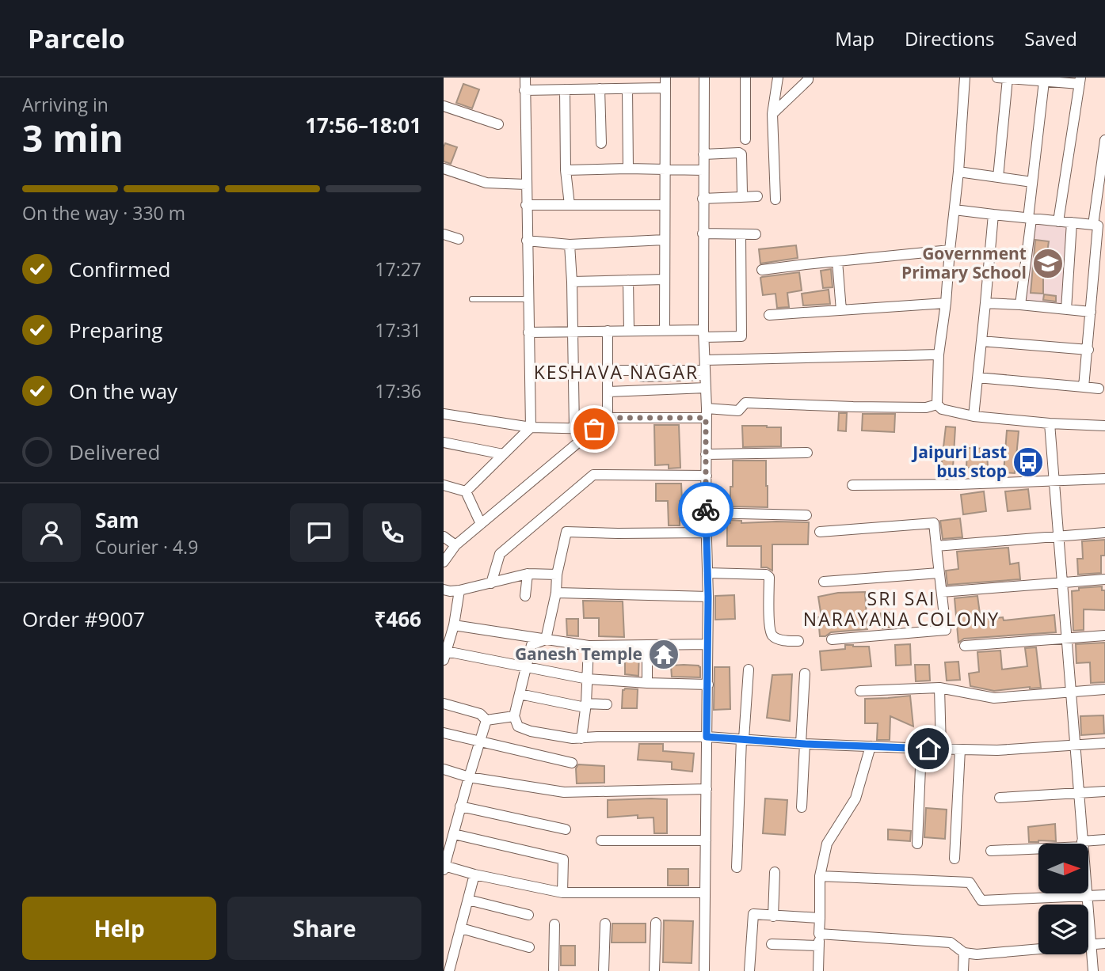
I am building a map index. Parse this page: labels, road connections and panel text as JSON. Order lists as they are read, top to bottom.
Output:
{
  "districts": ["KESHAVA NAGAR", "SRI SAI NARAYANA COLONY"],
  "places": {
    "school or university": ["Government Primary School"],
    "bus stop": ["Jaipuri Last bus stop"],
    "temple": ["Ganesh Temple"]
  },
  "north": "right",
  "page": {
    "header": "Parcelo",
    "nav": ["Map", "Directions", "Saved"],
    "heading": ["3 min", "Arriving in", "17:56–18:01"],
    "panel": [
      "Sam",
      "Courier · 4.9",
      "Order #9007",
      "₹466"
    ],
    "bar": "On the way · 330 m",
    "list": [
      ["Confirmed", "17:27"],
      ["Preparing", "17:31"],
      ["On the way", "17:36"],
      "Delivered"
    ],
    "buttons": ["Help", "Share"]
  }
}
